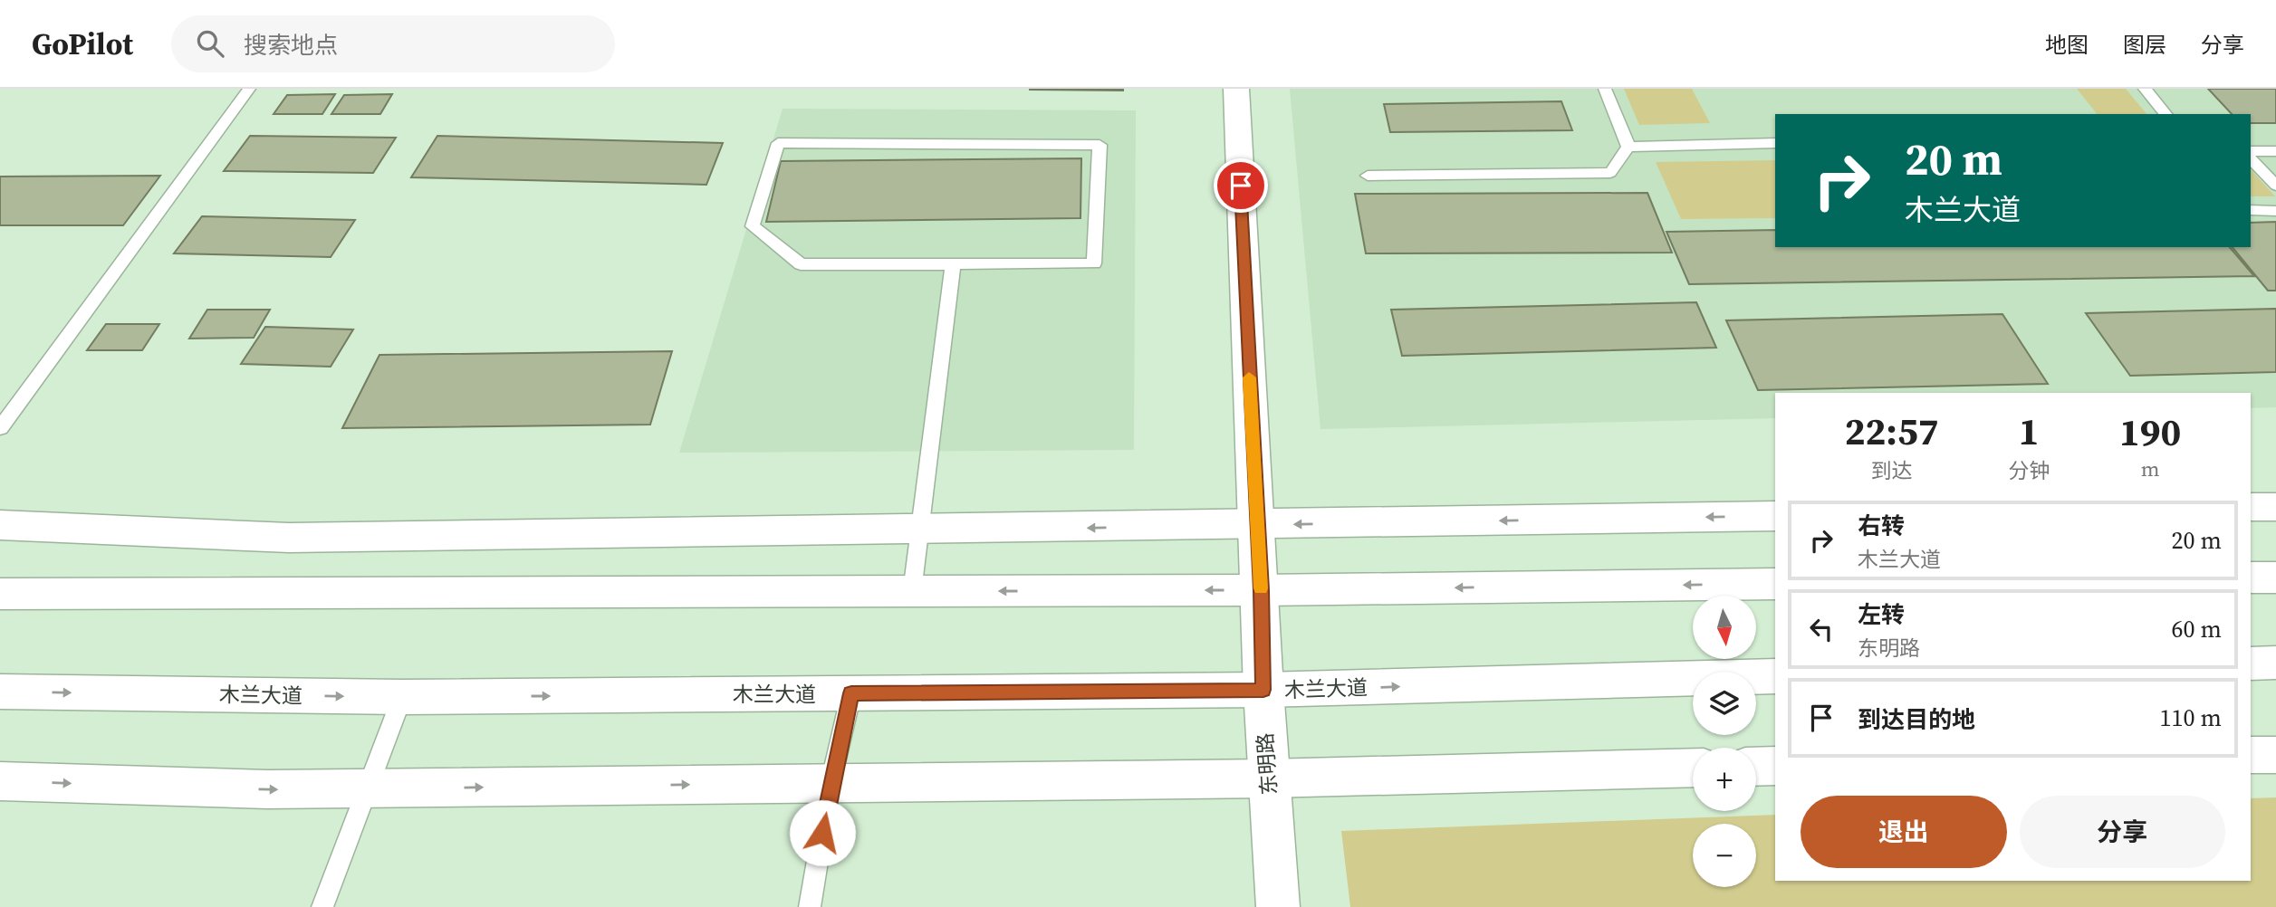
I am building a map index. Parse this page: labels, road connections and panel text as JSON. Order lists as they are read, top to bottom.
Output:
{
  "streets": {
    "main road": ["木兰大道", "东明路"]
  },
  "crossings": [
    ["木兰大道", "东明路"]
  ],
  "north": "bottom",
  "page": {
    "header": "GoPilot",
    "search": "搜索地点",
    "nav": ["地图", "图层", "分享"],
    "turn": ["20 m", "木兰大道"],
    "eta": [
      "22:57",
      "到达",
      "1",
      "分钟",
      "190",
      "m"
    ],
    "list": [
      {
        "name": "右转",
        "note": "木兰大道",
        "value": "20 m"
      },
      {
        "name": "左转",
        "note": "东明路",
        "value": "60 m"
      },
      {
        "name": "到达目的地",
        "value": "110 m"
      }
    ],
    "map_buttons": ["+", "−"],
    "buttons": ["退出", "分享"]
  }
}
